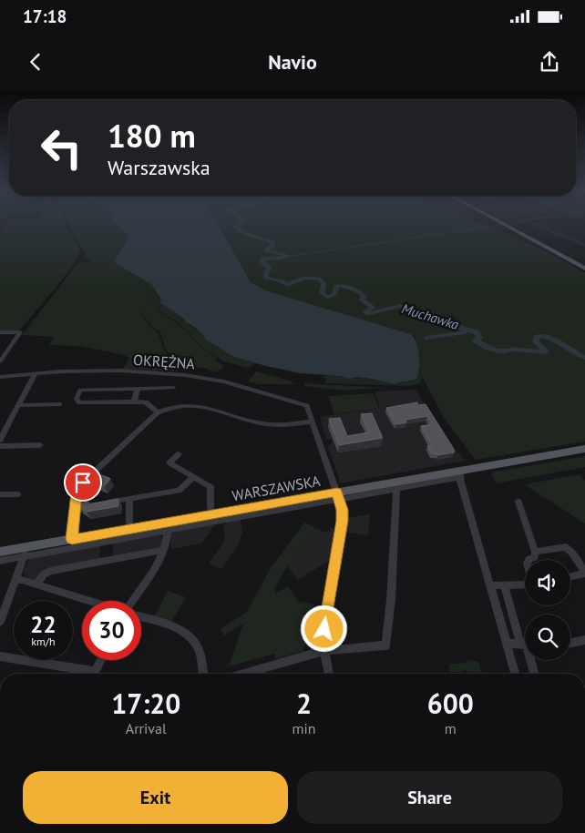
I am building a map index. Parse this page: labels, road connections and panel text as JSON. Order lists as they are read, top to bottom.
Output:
{
  "streets": {
    "main road": ["WARSZAWSKA"],
    "street": ["OKRĘŻNA"]
  },
  "water": ["Muchawka"],
  "page": {
    "status": "17:18",
    "header": "Navio",
    "turn": ["180 m", "Warszawska"],
    "speed": "22 km/h",
    "limit": "30",
    "eta": [
      "17:20",
      "Arrival",
      "2",
      "min",
      "600",
      "m"
    ],
    "buttons": ["Exit", "Share"]
  }
}
